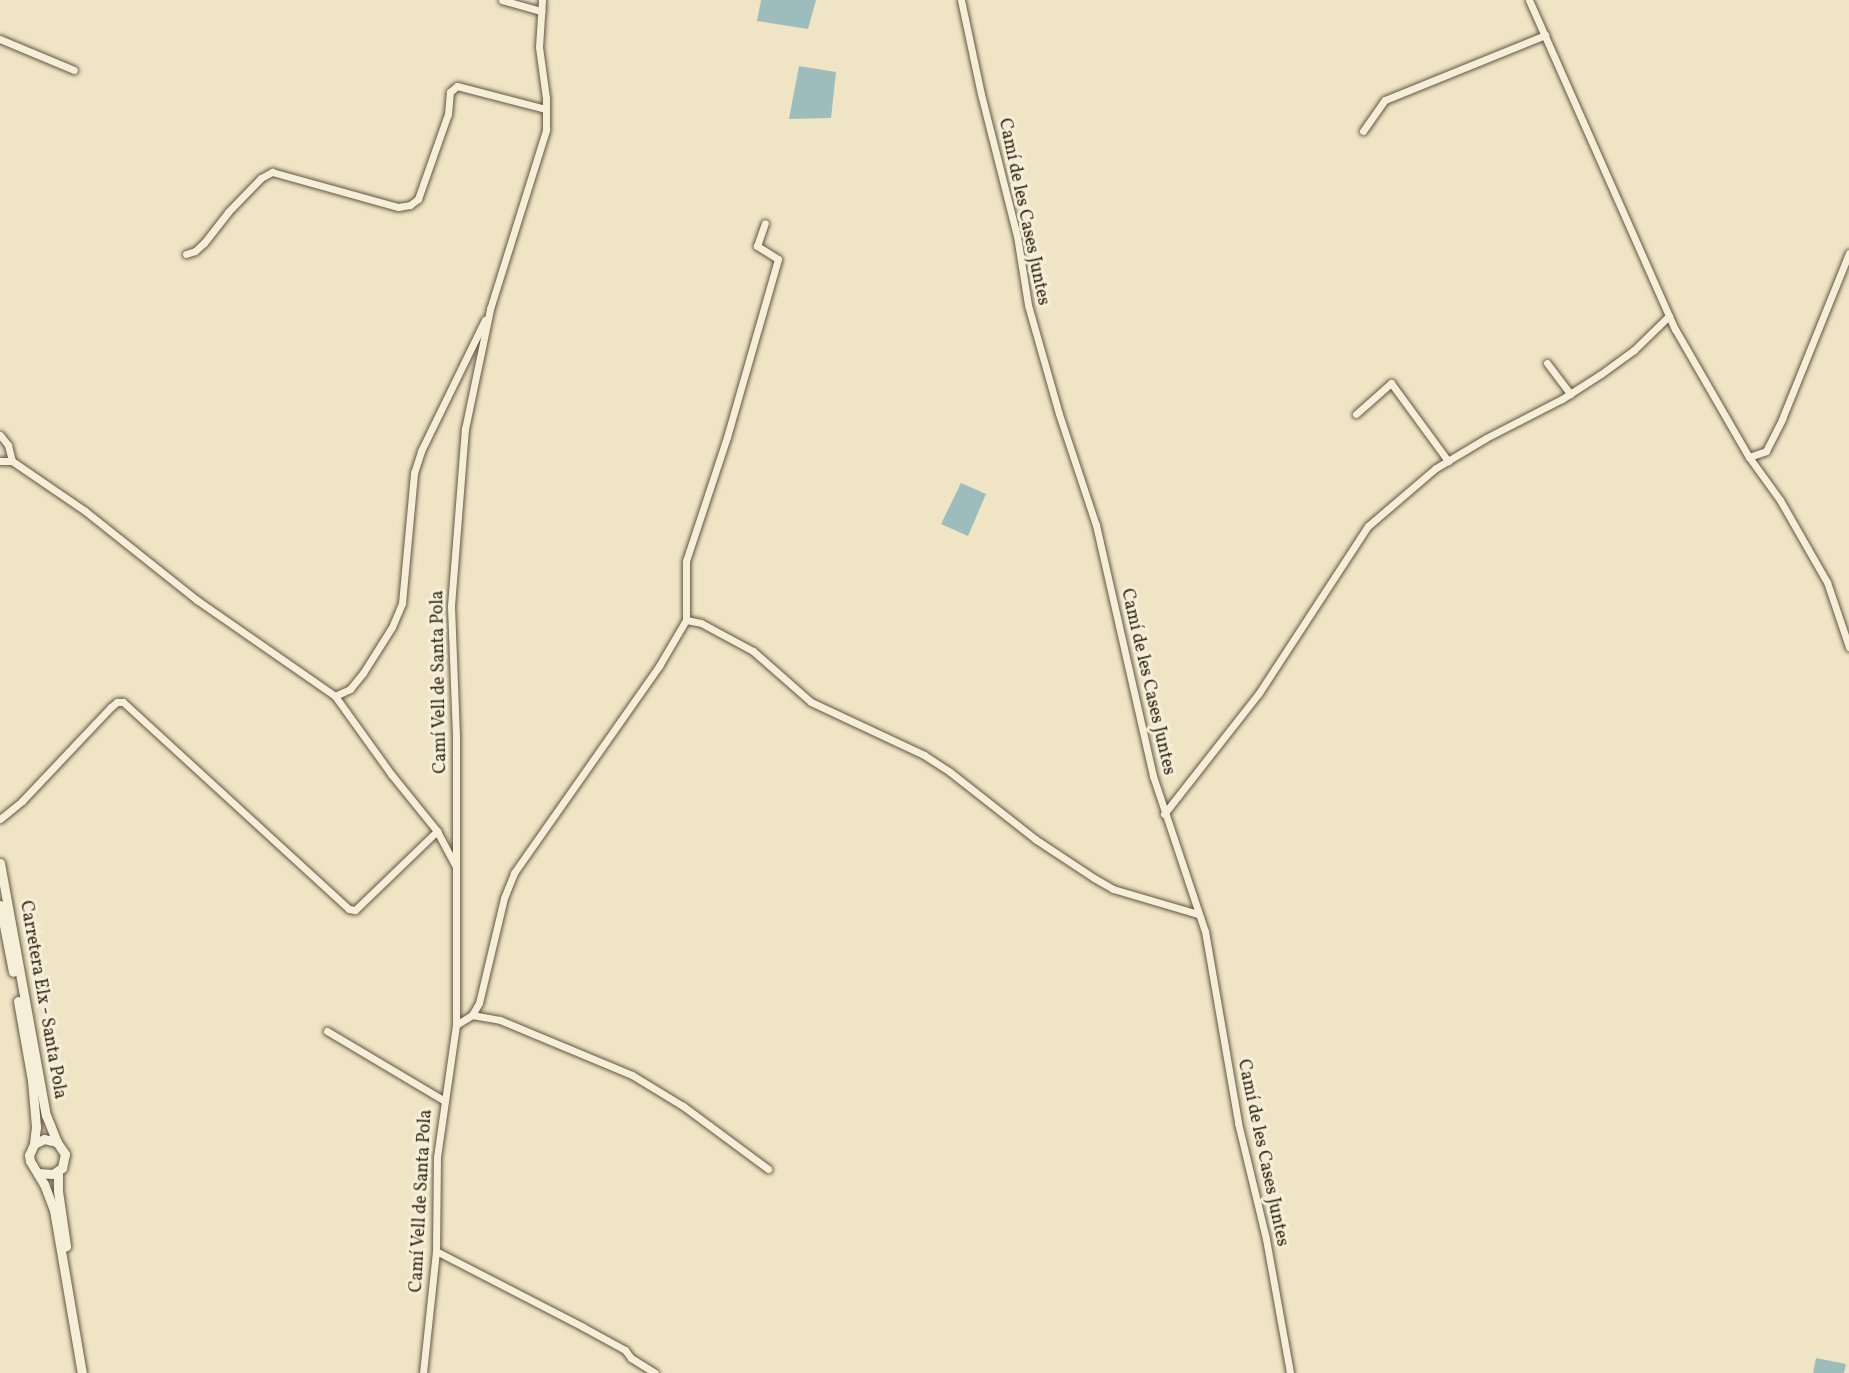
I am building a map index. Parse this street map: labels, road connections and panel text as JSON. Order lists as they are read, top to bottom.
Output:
{
  "streets": {
    "main road": ["Carretera Elx - Santa Pola"],
    "street": ["Camí de les Cases Juntes", "Camí Vell de Santa Pola"]
  }
}
